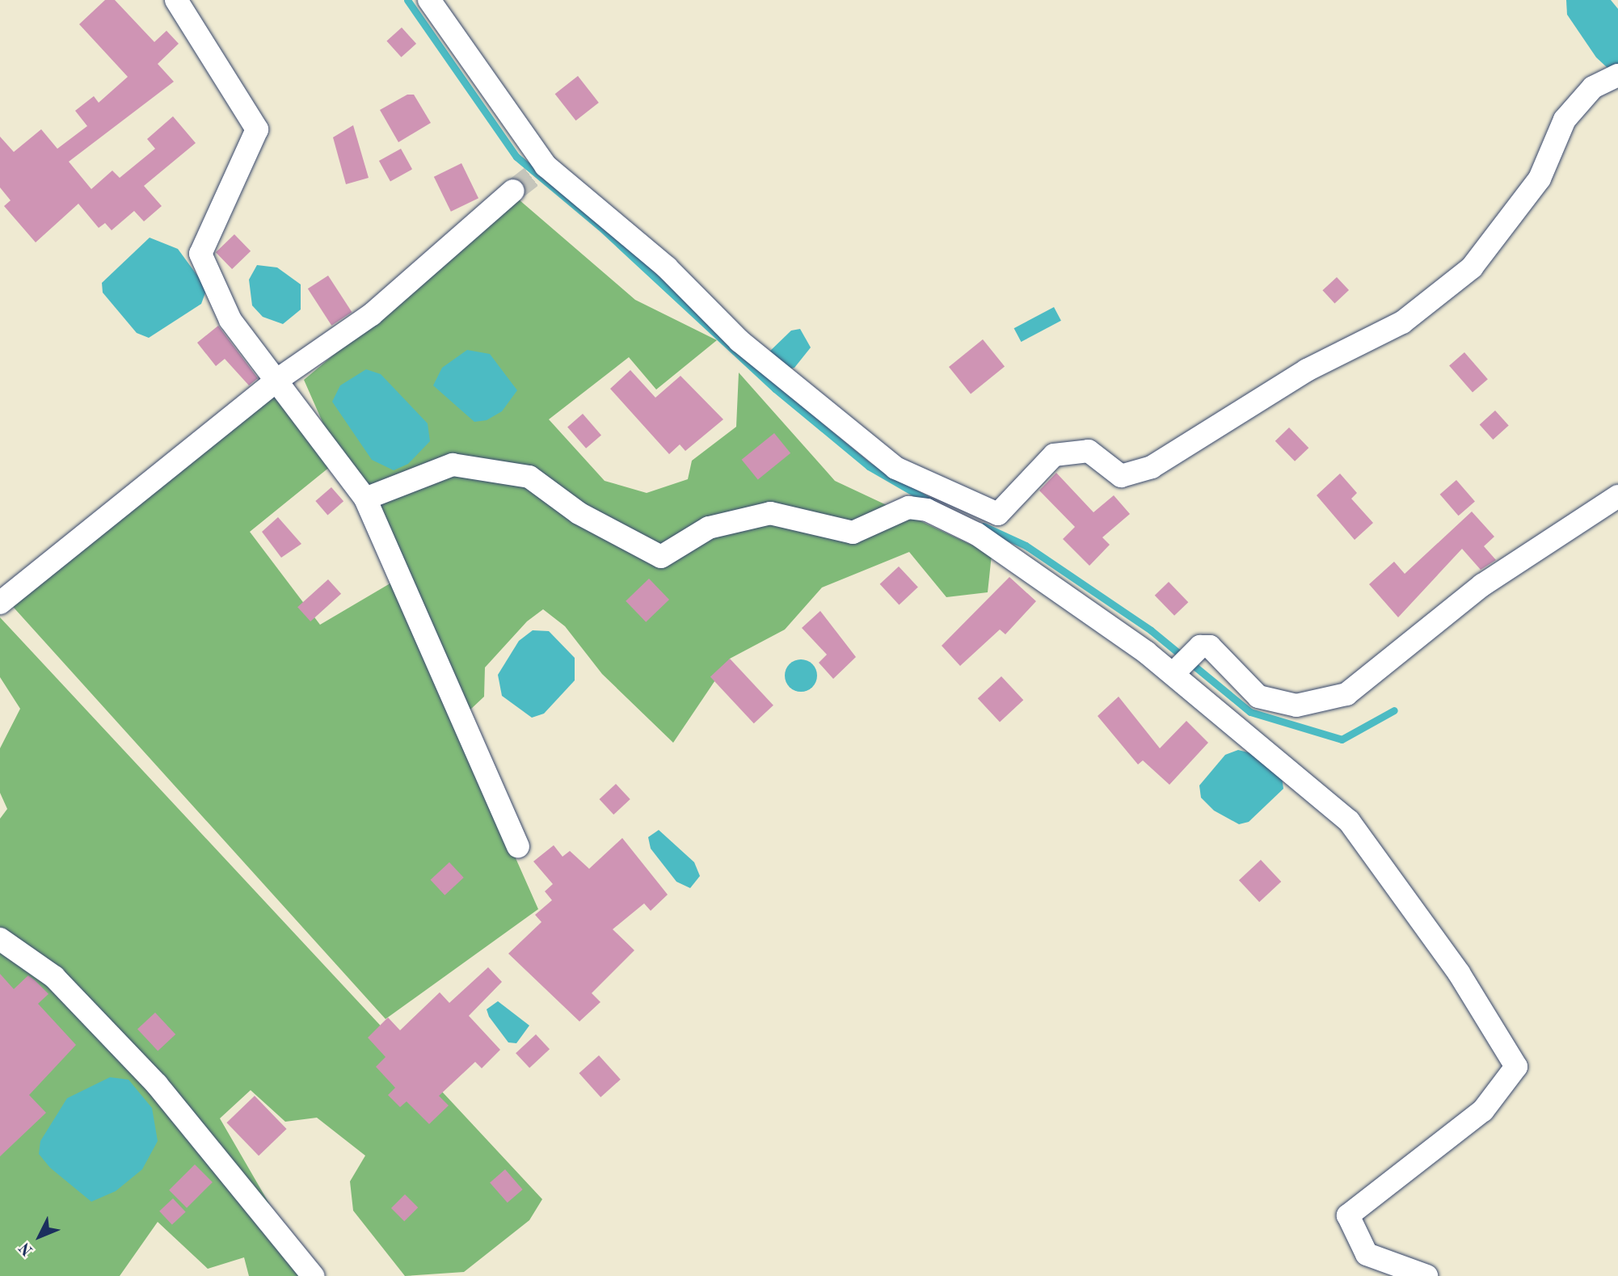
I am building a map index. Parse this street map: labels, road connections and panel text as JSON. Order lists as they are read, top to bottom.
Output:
{
  "north": "bottom left"
}
